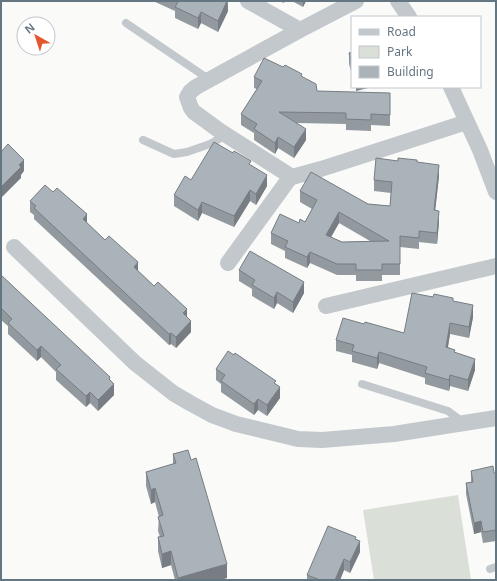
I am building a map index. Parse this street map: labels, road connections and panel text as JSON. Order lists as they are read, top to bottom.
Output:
{
  "legend": ["Road", "Park", "Building"],
  "north": "top left"
}
